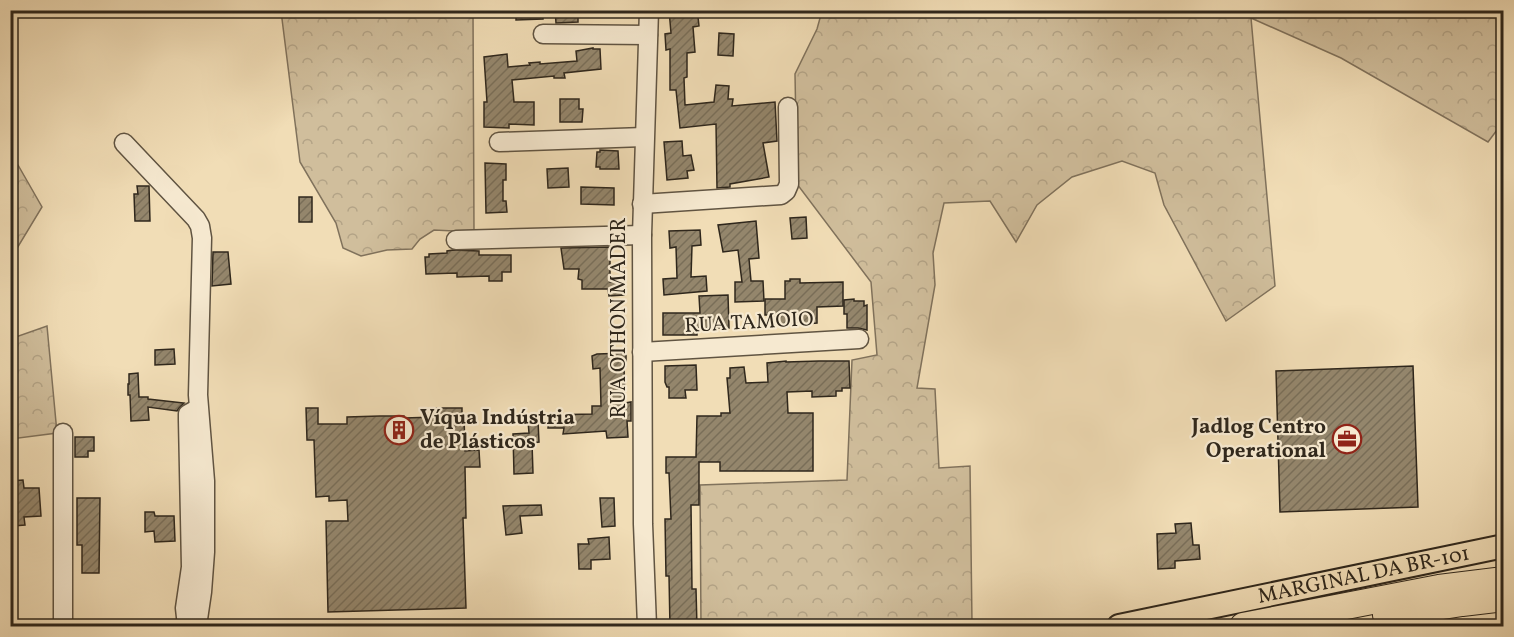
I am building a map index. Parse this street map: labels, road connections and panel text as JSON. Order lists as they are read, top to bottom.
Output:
{
  "streets": {
    "main road": ["MARGINAL DA BR-101"],
    "street": ["RUA OTHON MADER", "RUA TAMOIO"]
  },
  "crossings": [
    ["RUA OTHON MADER", "RUA TAMOIO"]
  ],
  "places": {
    "building": ["Víqua Indústria de Plásticos"],
    "office": ["Jadlog Centro Operational"]
  }
}
